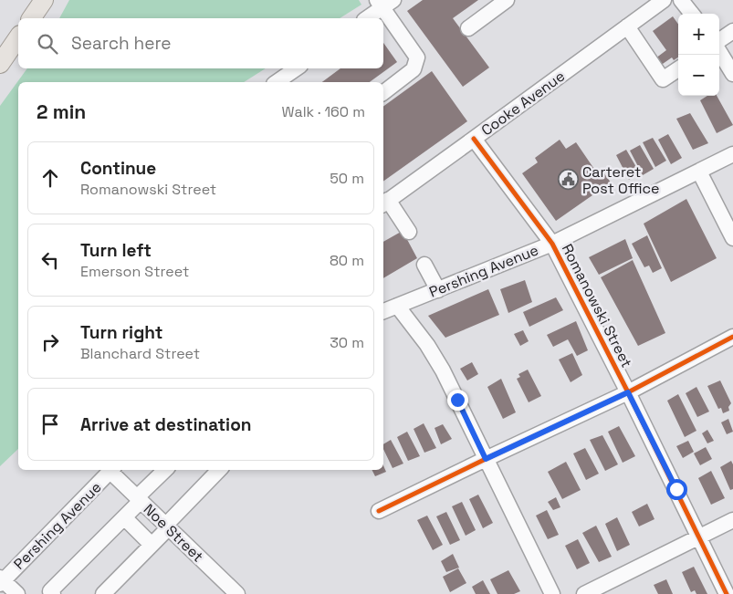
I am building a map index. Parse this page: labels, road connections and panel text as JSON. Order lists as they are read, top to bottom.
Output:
{
  "streets": {
    "street": [
      "Cooke Avenue",
      "Pershing Avenue",
      "Romanowski Street",
      "Noe Street"
    ]
  },
  "crossings": [
    ["Cooke Avenue", "Romanowski Street"],
    ["Pershing Avenue", "Romanowski Street"],
    ["Pershing Avenue", "Noe Street"]
  ],
  "places": {
    "public building": ["Carteret Post Office"]
  },
  "page": {
    "map_buttons": ["+", "−"],
    "search": "Search here",
    "heading": ["2 min", "Walk · 160 m"],
    "list": [
      ["Continue", "Romanowski Street", "50 m"],
      ["Turn left", "Emerson Street", "80 m"],
      ["Turn right", "Blanchard Street", "30 m"],
      "Arrive at destination"
    ]
  }
}
